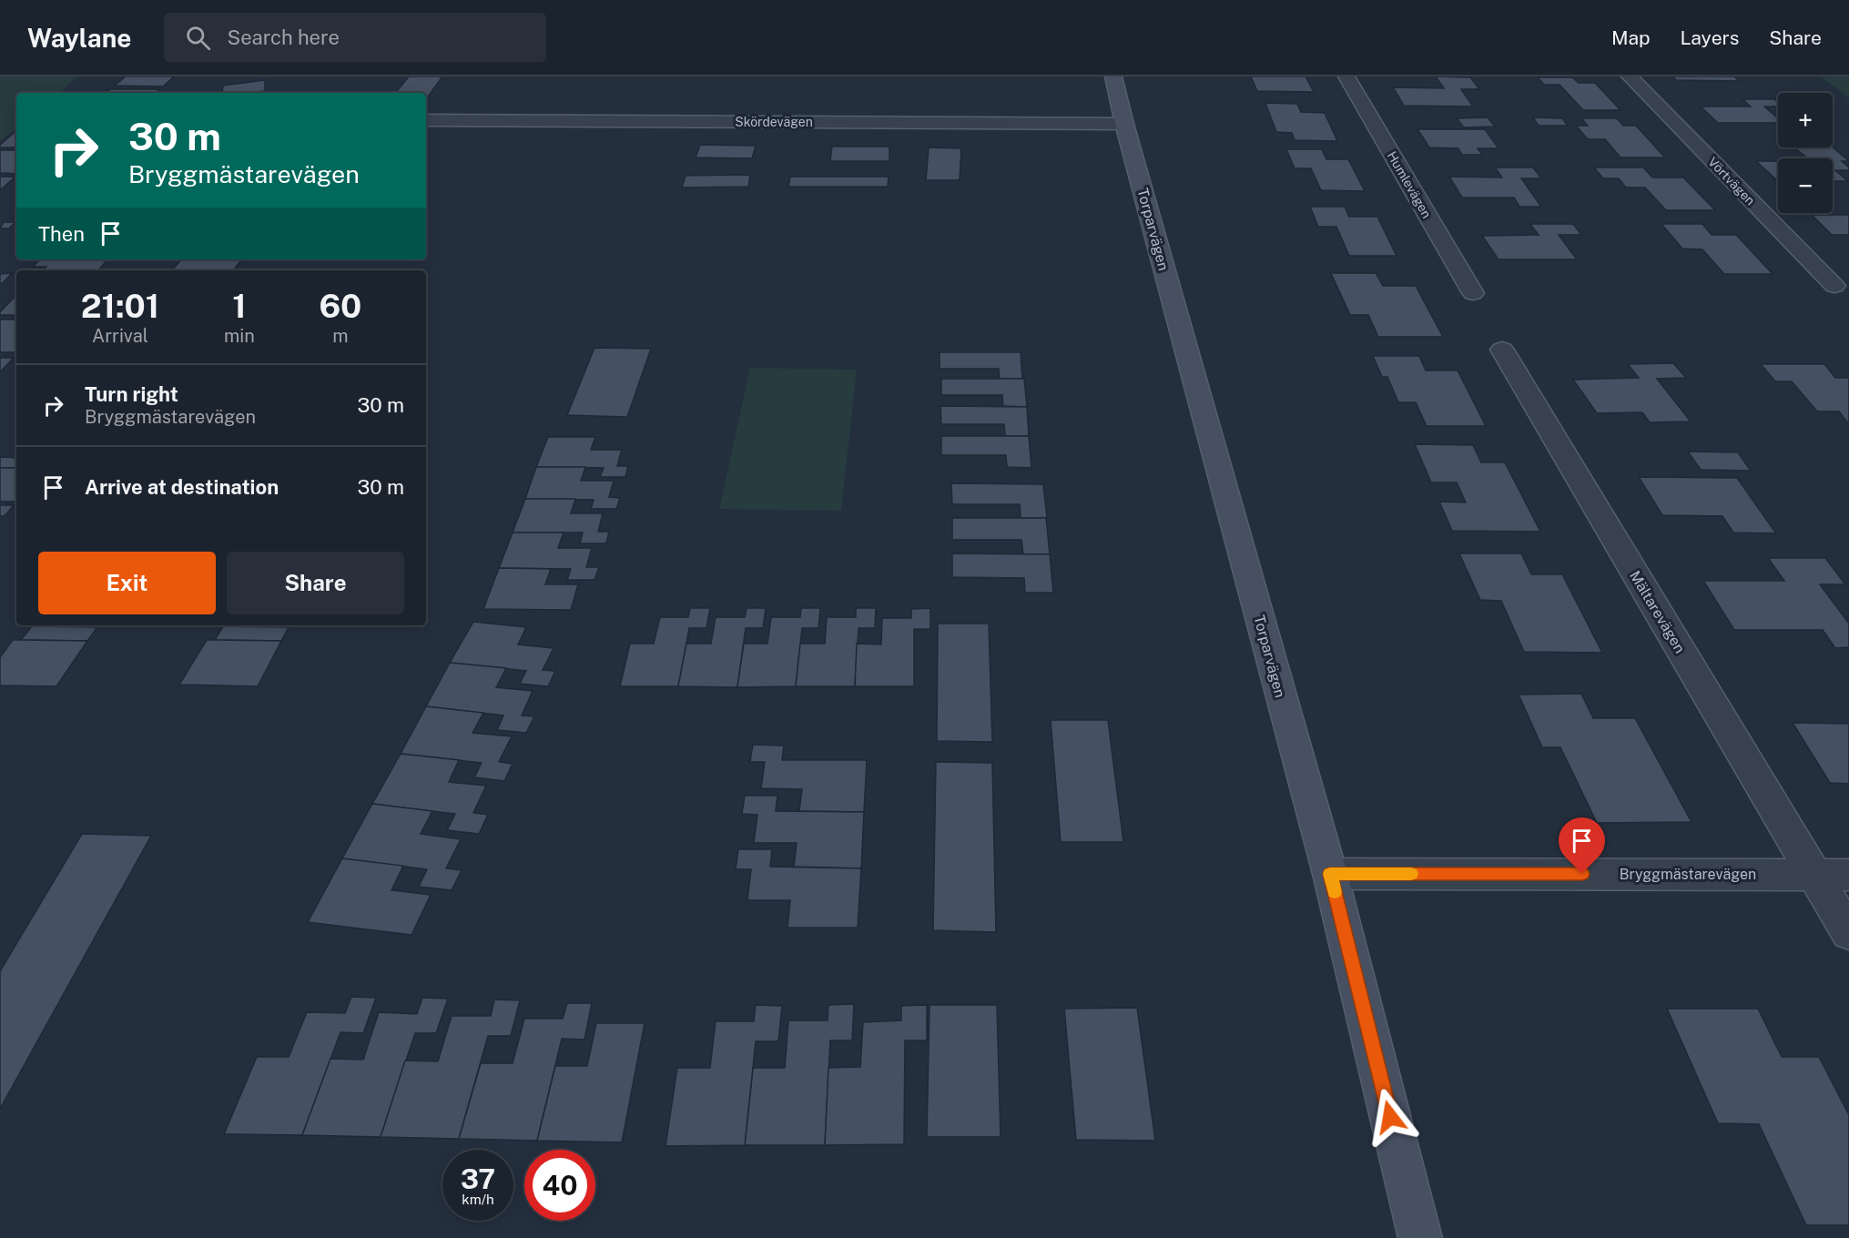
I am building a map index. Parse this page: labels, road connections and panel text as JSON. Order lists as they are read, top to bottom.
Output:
{
  "streets": {
    "street": [
      "Skördevägen",
      "Vörtvägen",
      "Humlevägen",
      "Torparvägen",
      "Mältarevägen",
      "Bryggmästarevägen"
    ]
  },
  "crossings": [
    ["Skördevägen", "Torparvägen"],
    ["Torparvägen", "Bryggmästarevägen"],
    ["Mältarevägen", "Bryggmästarevägen"]
  ],
  "page": {
    "header": "Waylane",
    "search": "Search here",
    "nav": ["Map", "Layers", "Share"],
    "map_buttons": ["+", "−"],
    "turn": ["30 m", "Bryggmästarevägen"],
    "then": "Then",
    "eta": [
      "21:01",
      "Arrival",
      "1",
      "min",
      "60",
      "m"
    ],
    "list": [
      {
        "name": "Turn right",
        "note": "Bryggmästarevägen",
        "value": "30 m"
      },
      {
        "name": "Arrive at destination",
        "value": "30 m"
      }
    ],
    "buttons": ["Exit", "Share"],
    "speed": "37 km/h",
    "limit": "40"
  }
}
